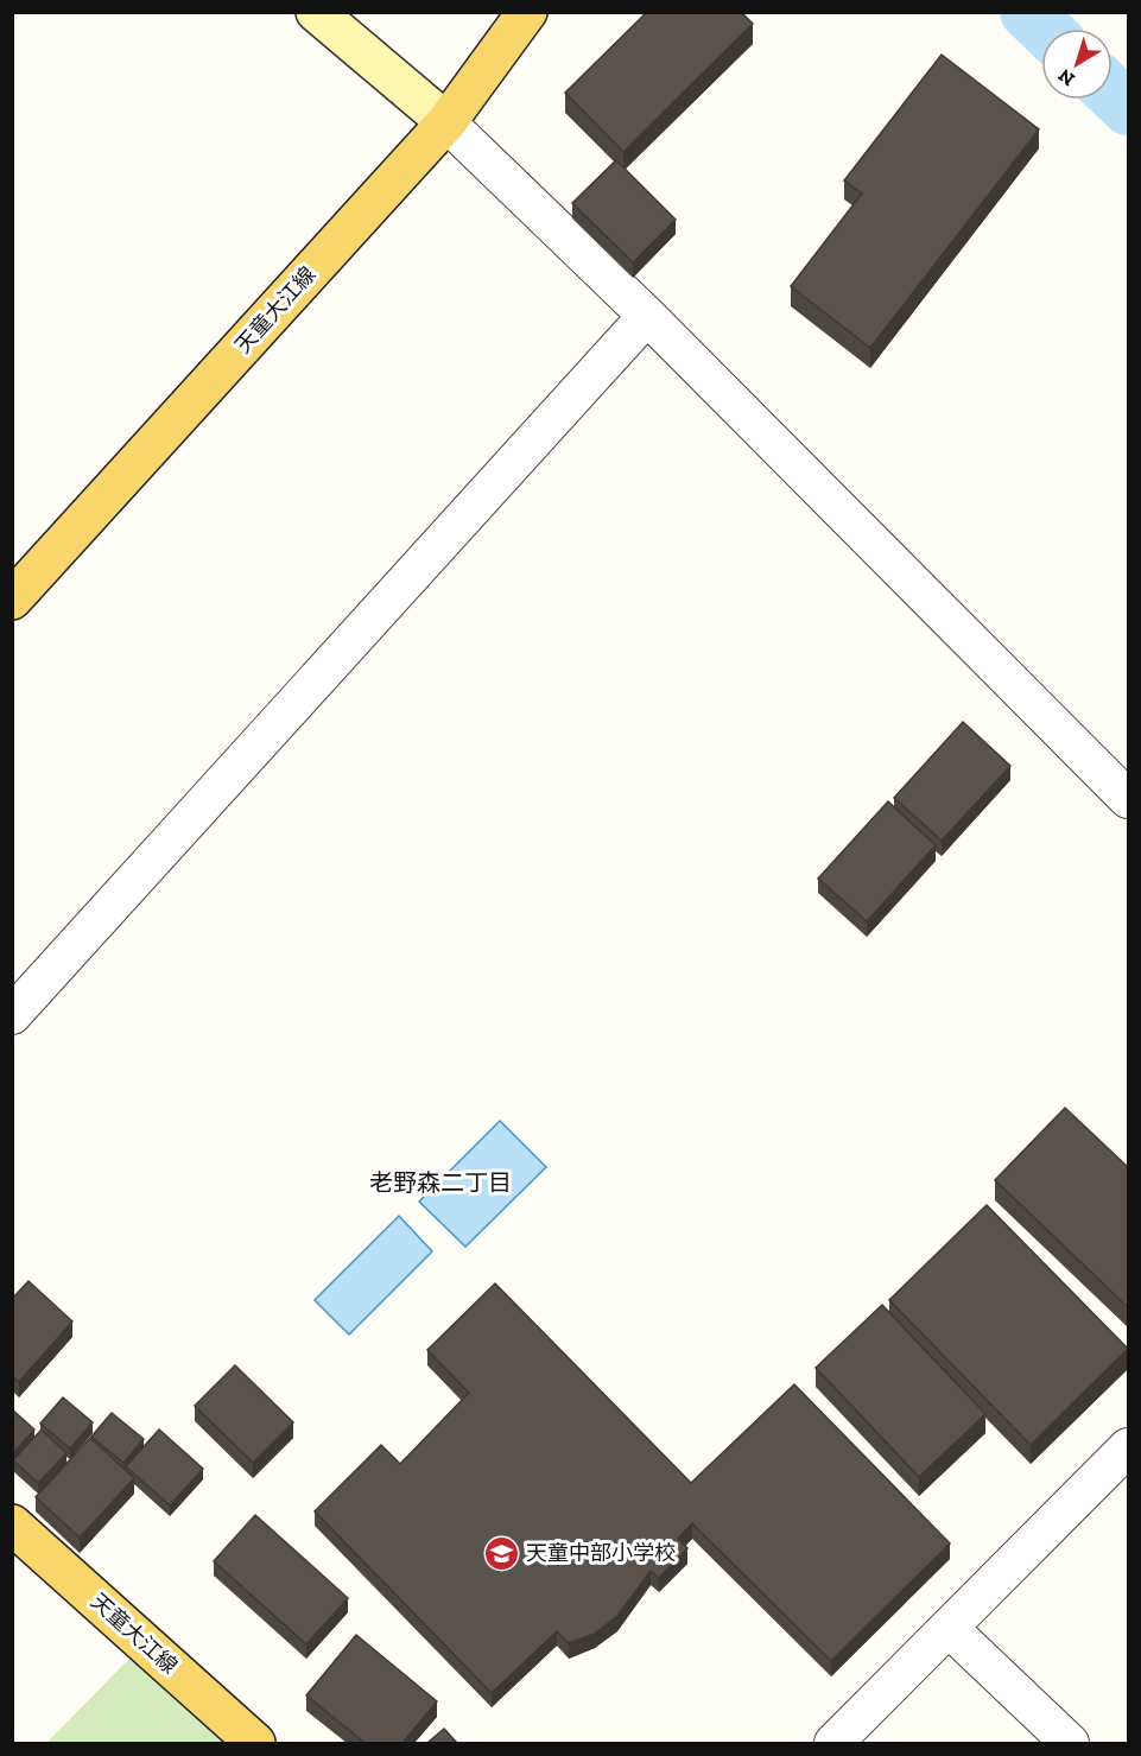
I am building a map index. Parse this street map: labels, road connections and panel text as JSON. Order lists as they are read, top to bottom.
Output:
{
  "streets": {
    "main road": ["天童大江線"]
  },
  "districts": ["老野森二丁目"],
  "places": {
    "school or university": ["天童中部小学校"]
  },
  "north": "bottom left"
}
